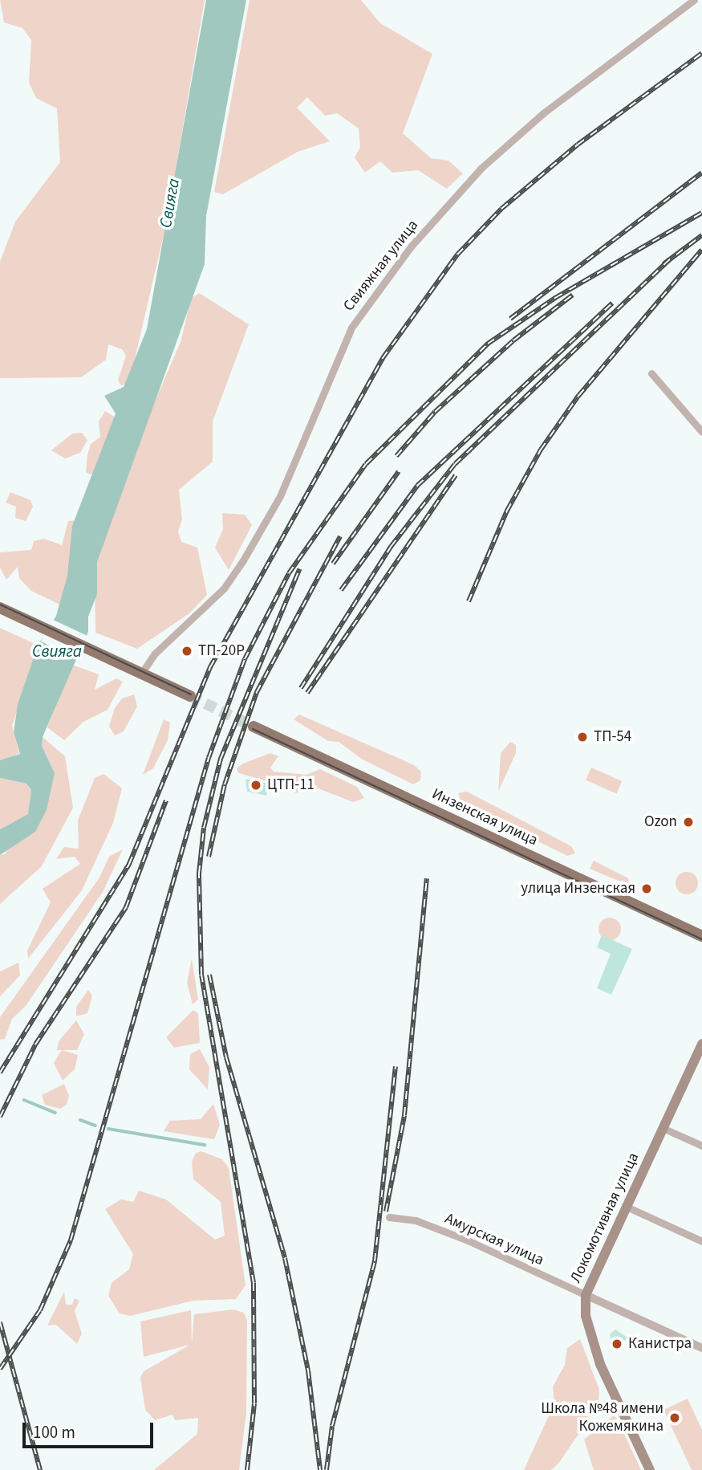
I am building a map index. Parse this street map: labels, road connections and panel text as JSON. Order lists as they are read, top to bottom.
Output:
{
  "streets": {
    "main road": ["Инзенская улица", "Локомотивная улица"],
    "street": ["Свияжная улица", "Амурская улица"]
  },
  "crossings": [
    ["Локомотивная улица", "Амурская улица"]
  ],
  "water": ["Свияга"],
  "places": [
    "ТП-20Р",
    "ТП-54",
    "ЦТП-11",
    "Ozon",
    "улица Инзенская",
    "Канистра",
    "Школа №48 имени Кожемякина"
  ],
  "scale_bar": "100 m"
}
